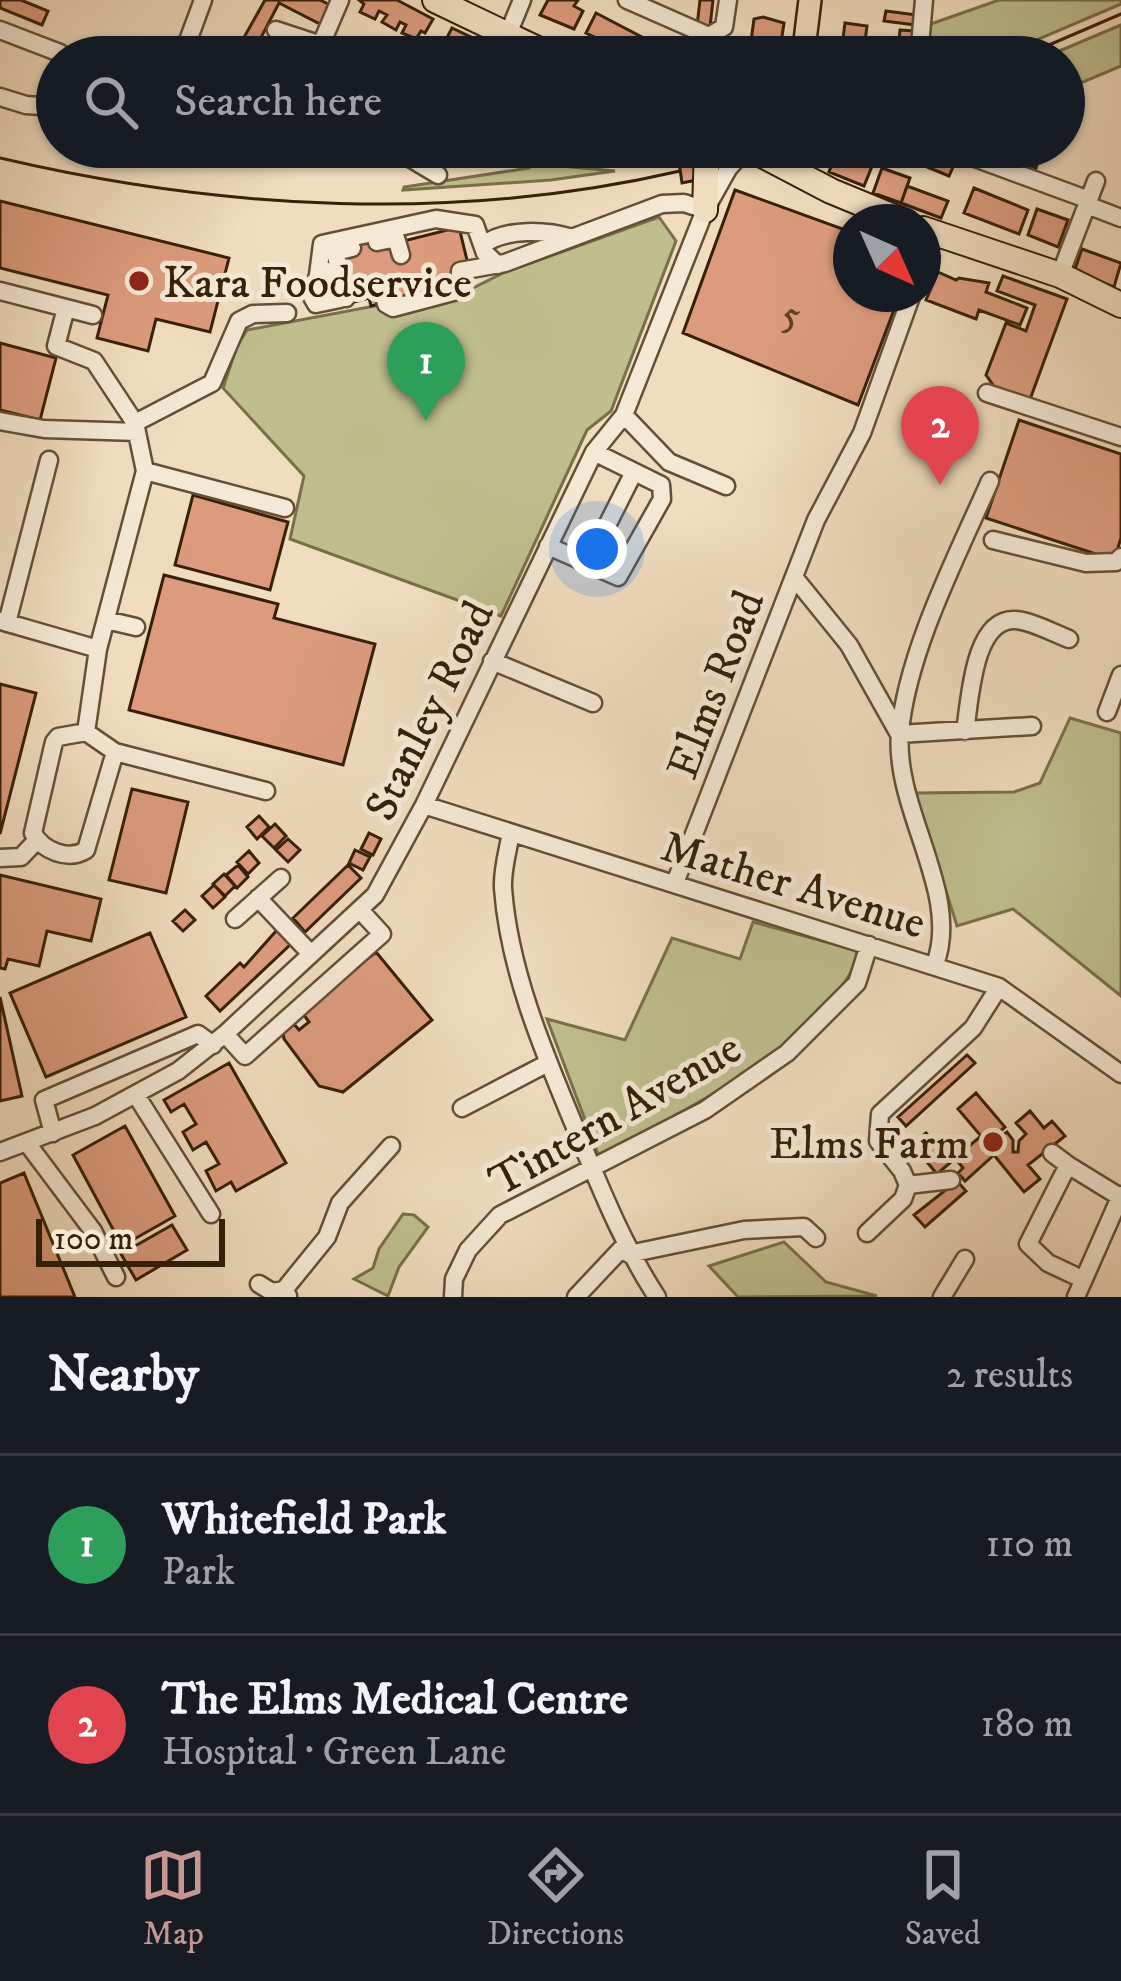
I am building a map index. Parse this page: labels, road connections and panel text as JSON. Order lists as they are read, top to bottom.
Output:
{
  "streets": {
    "street": [
      "Elms Road",
      "Stanley Road",
      "Mather Avenue",
      "Tintern Avenue"
    ]
  },
  "crossings": [
    ["Elms Road", "Mather Avenue"],
    ["Stanley Road", "Mather Avenue"],
    ["Mather Avenue", "Tintern Avenue"]
  ],
  "places": ["Kara Foodservice", "Elms Farm"],
  "house_numbers": ["5"],
  "scale_bar": "100 m",
  "north": "bottom right",
  "page": {
    "search": "Search here",
    "pins": ["1", "2"],
    "scale": "100 m",
    "heading": ["Nearby", "2 results"],
    "list": [
      {
        "mark": "1",
        "name": "Whitefield Park",
        "note": "Park",
        "value": "110 m"
      },
      {
        "mark": "2",
        "name": "The Elms Medical Centre",
        "note": "Hospital · Green Lane",
        "value": "180 m"
      }
    ],
    "nav": ["Map", "Directions", "Saved"]
  }
}
